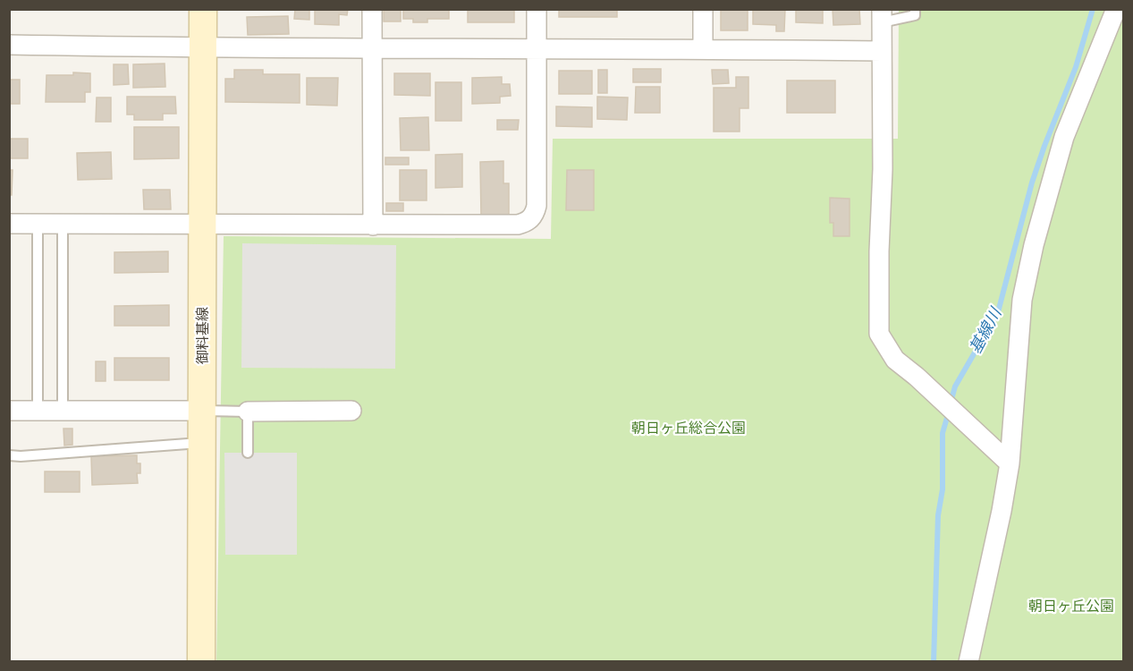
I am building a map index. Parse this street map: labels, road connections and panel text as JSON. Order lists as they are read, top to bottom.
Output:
{
  "streets": {
    "street": ["御料基線"]
  },
  "water": ["基線川"],
  "parks": ["朝日ヶ丘総合公園", "朝日ヶ丘公園"]
}
